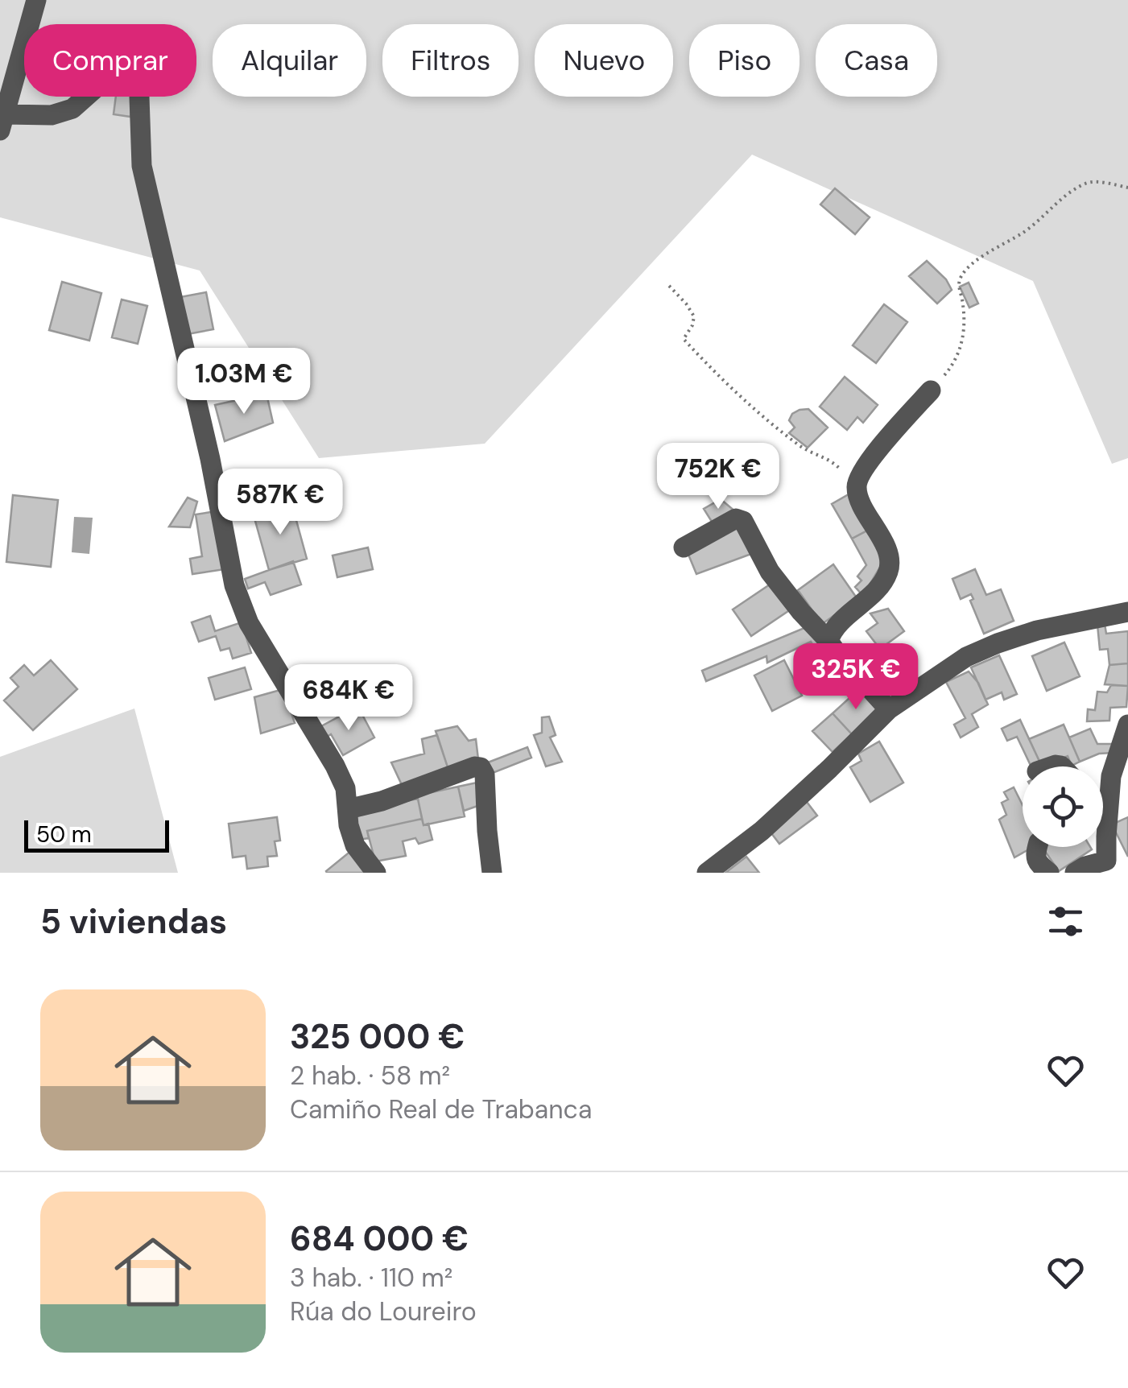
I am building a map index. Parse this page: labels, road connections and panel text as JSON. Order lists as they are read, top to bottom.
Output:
{
  "scale_bar": "50 m",
  "page": {
    "chip": [
      "Comprar",
      "Alquilar",
      "Filtros",
      "Nuevo",
      "Piso",
      "Casa"
    ],
    "price": [
      "1.03M €",
      "752K €",
      "587K €",
      "325K €",
      "684K €"
    ],
    "scale": "50 m",
    "heading": "5 viviendas",
    "list": [
      {
        "name": "325 000 €",
        "note": "2 hab. · 58 m² · Camiño Real de Trabanca"
      },
      {
        "name": "684 000 €",
        "note": "3 hab. · 110 m² · Rúa do Loureiro"
      }
    ]
  }
}
